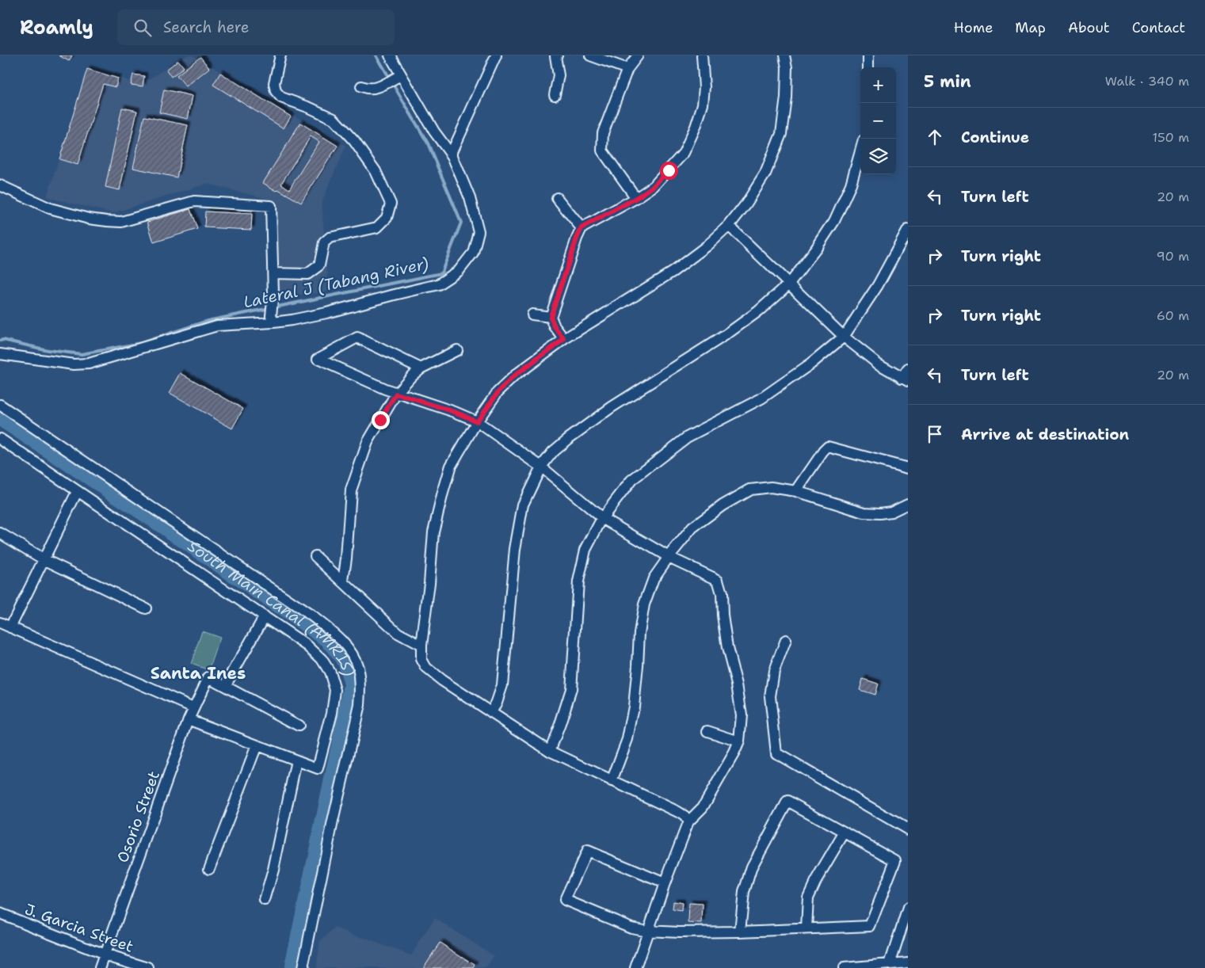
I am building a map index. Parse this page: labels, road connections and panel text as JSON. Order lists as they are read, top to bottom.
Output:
{
  "streets": {
    "street": ["Osorio Street", "J. Garcia Street"]
  },
  "crossings": [
    ["Osorio Street", "J. Garcia Street"]
  ],
  "districts": ["Santa Ines"],
  "water": ["Lateral J (Tabang River)", "South Main Canal (AMRIS)"],
  "page": {
    "header": "Roamly",
    "search": "Search here",
    "nav": [
      "Home",
      "Map",
      "About",
      "Contact"
    ],
    "heading": ["5 min", "Walk · 340 m"],
    "map_buttons": ["+", "−"],
    "list": [
      ["Continue", "150 m"],
      ["Turn left", "20 m"],
      ["Turn right", "90 m"],
      ["Turn right", "60 m"],
      ["Turn left", "20 m"],
      "Arrive at destination"
    ]
  }
}
